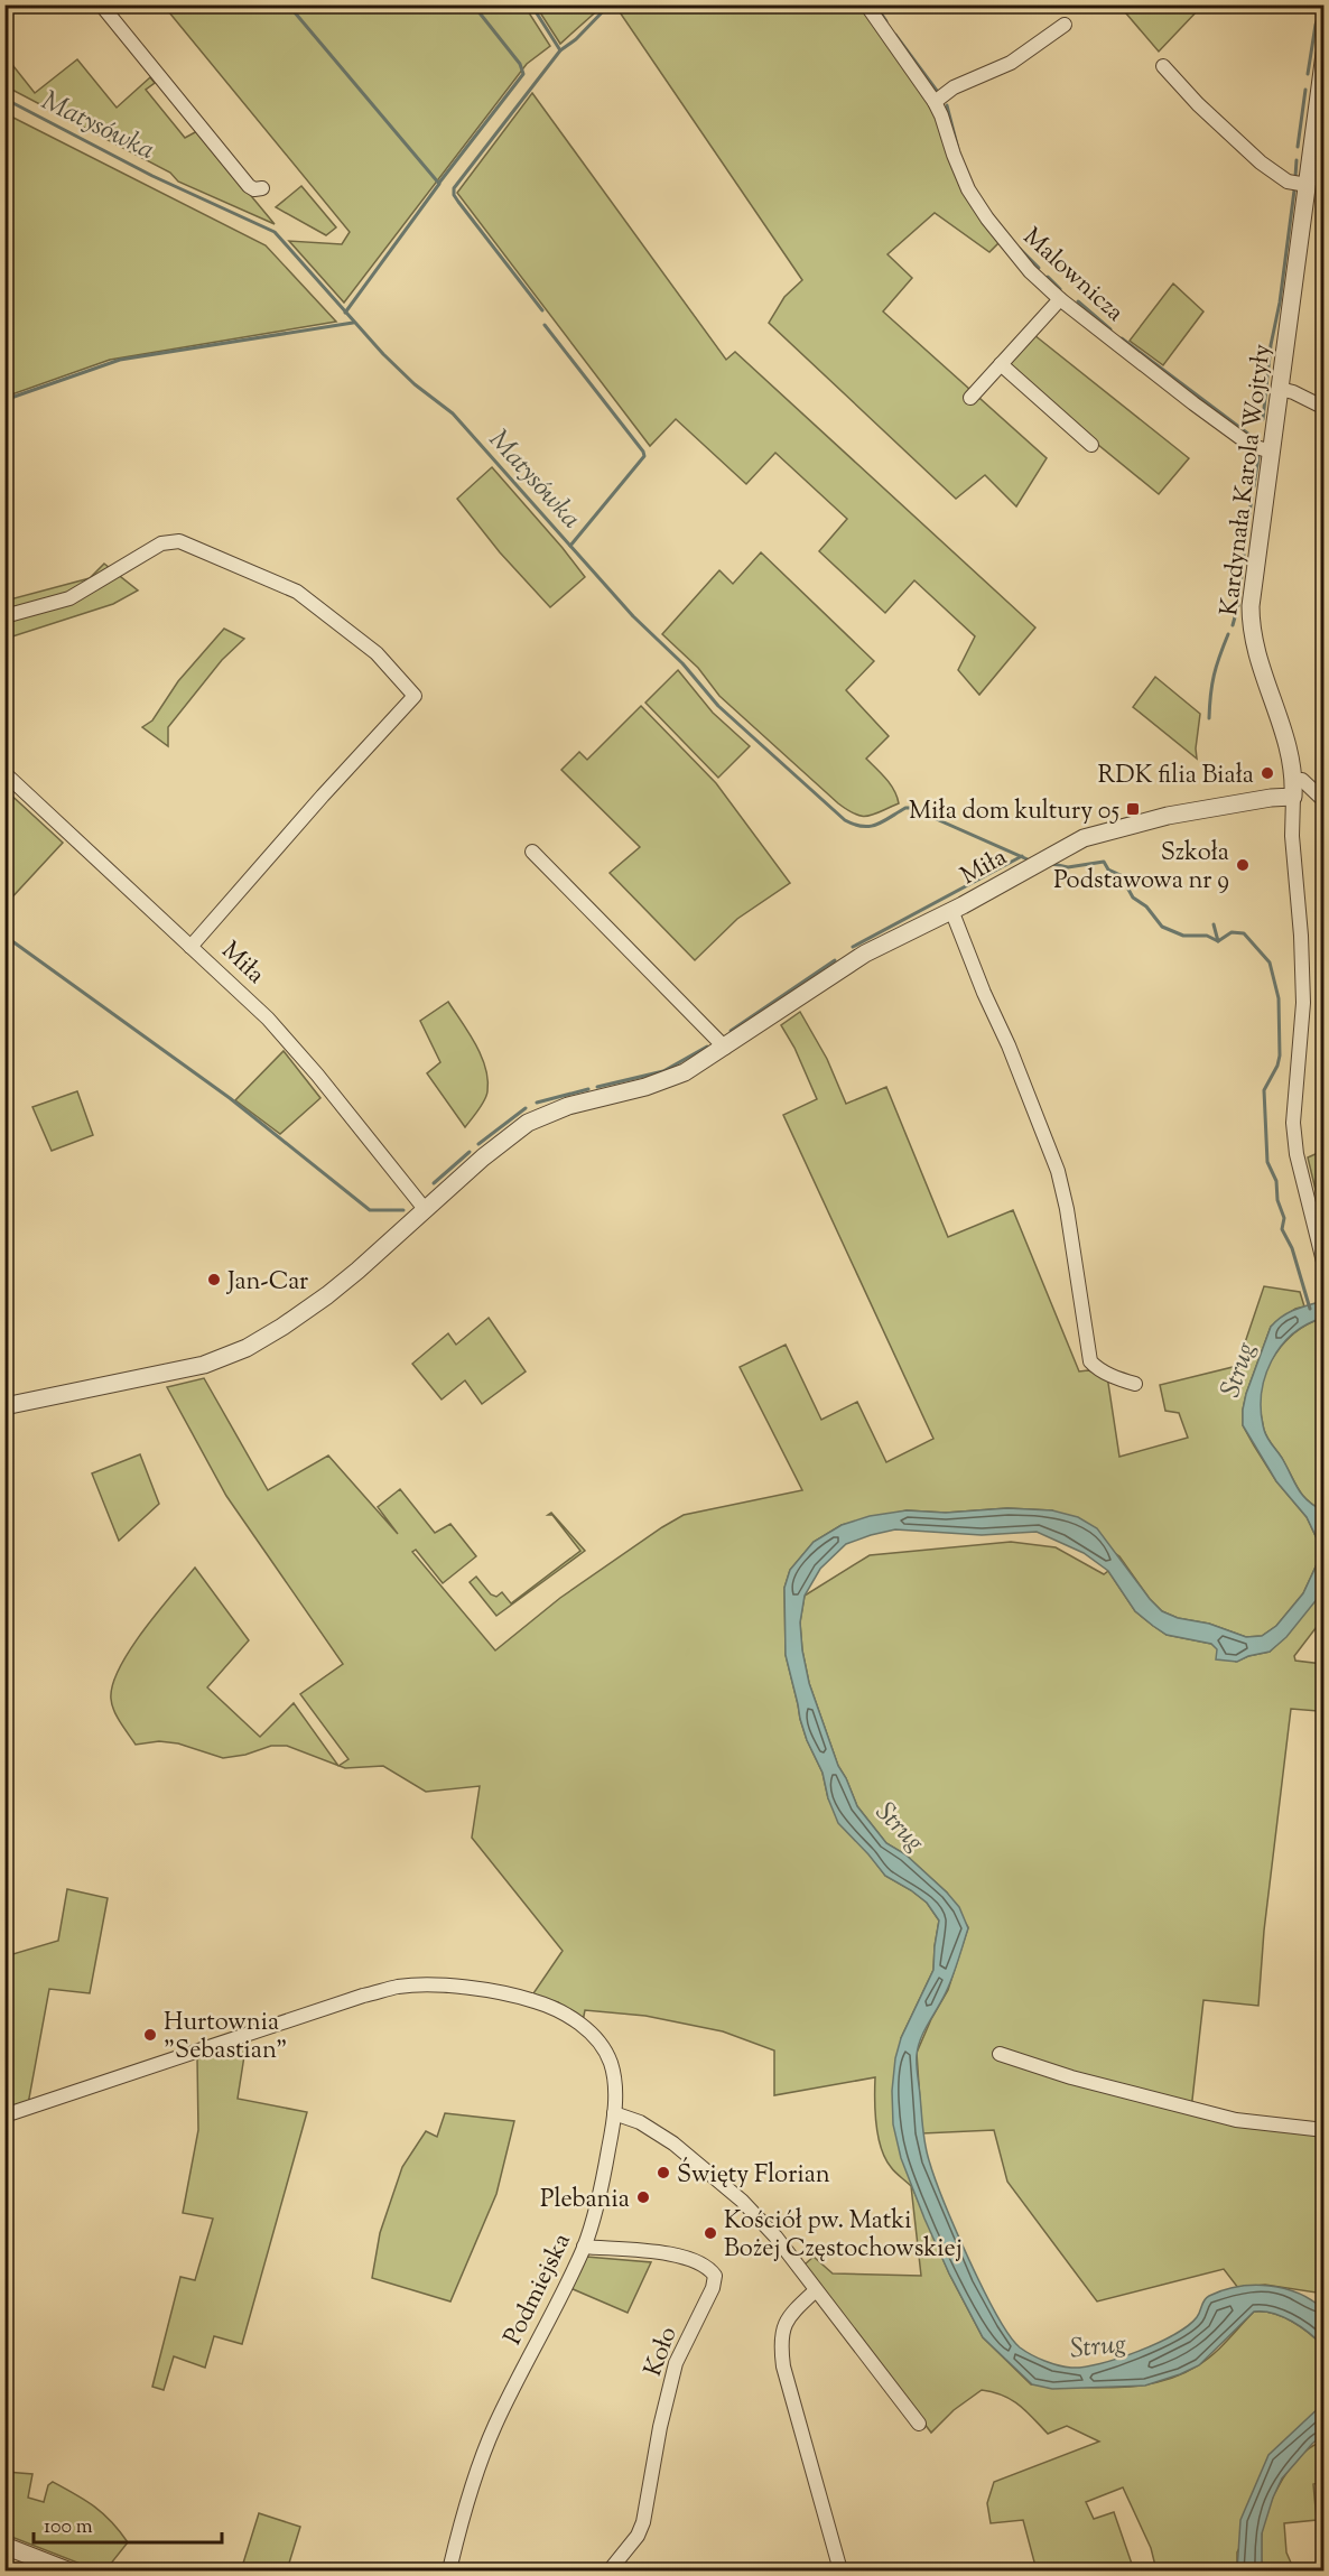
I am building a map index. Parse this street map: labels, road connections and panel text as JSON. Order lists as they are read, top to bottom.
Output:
{
  "streets": {
    "street": [
      "Malownicza",
      "Kardynała Karola Wojtyły",
      "Miła",
      "Podmiejska",
      "Koło"
    ]
  },
  "crossings": [
    ["Malownicza", "Kardynała Karola Wojtyły"],
    ["Kardynała Karola Wojtyły", "Miła"],
    ["Podmiejska", "Koło"]
  ],
  "water": ["Matysówka", "Strug"],
  "places": {
    "other": [
      "RDK filia Biała",
      "Szkoła Podstawowa nr 9",
      "Jan-Car",
      "Hurtownia \"Sebastian\"",
      "Święty Florian",
      "Plebania",
      "Kościół pw. Matki Bożej Częstochowskiej"
    ],
    "transit": ["Miła dom kultury 05"]
  },
  "scale_bar": "100 m"
}
